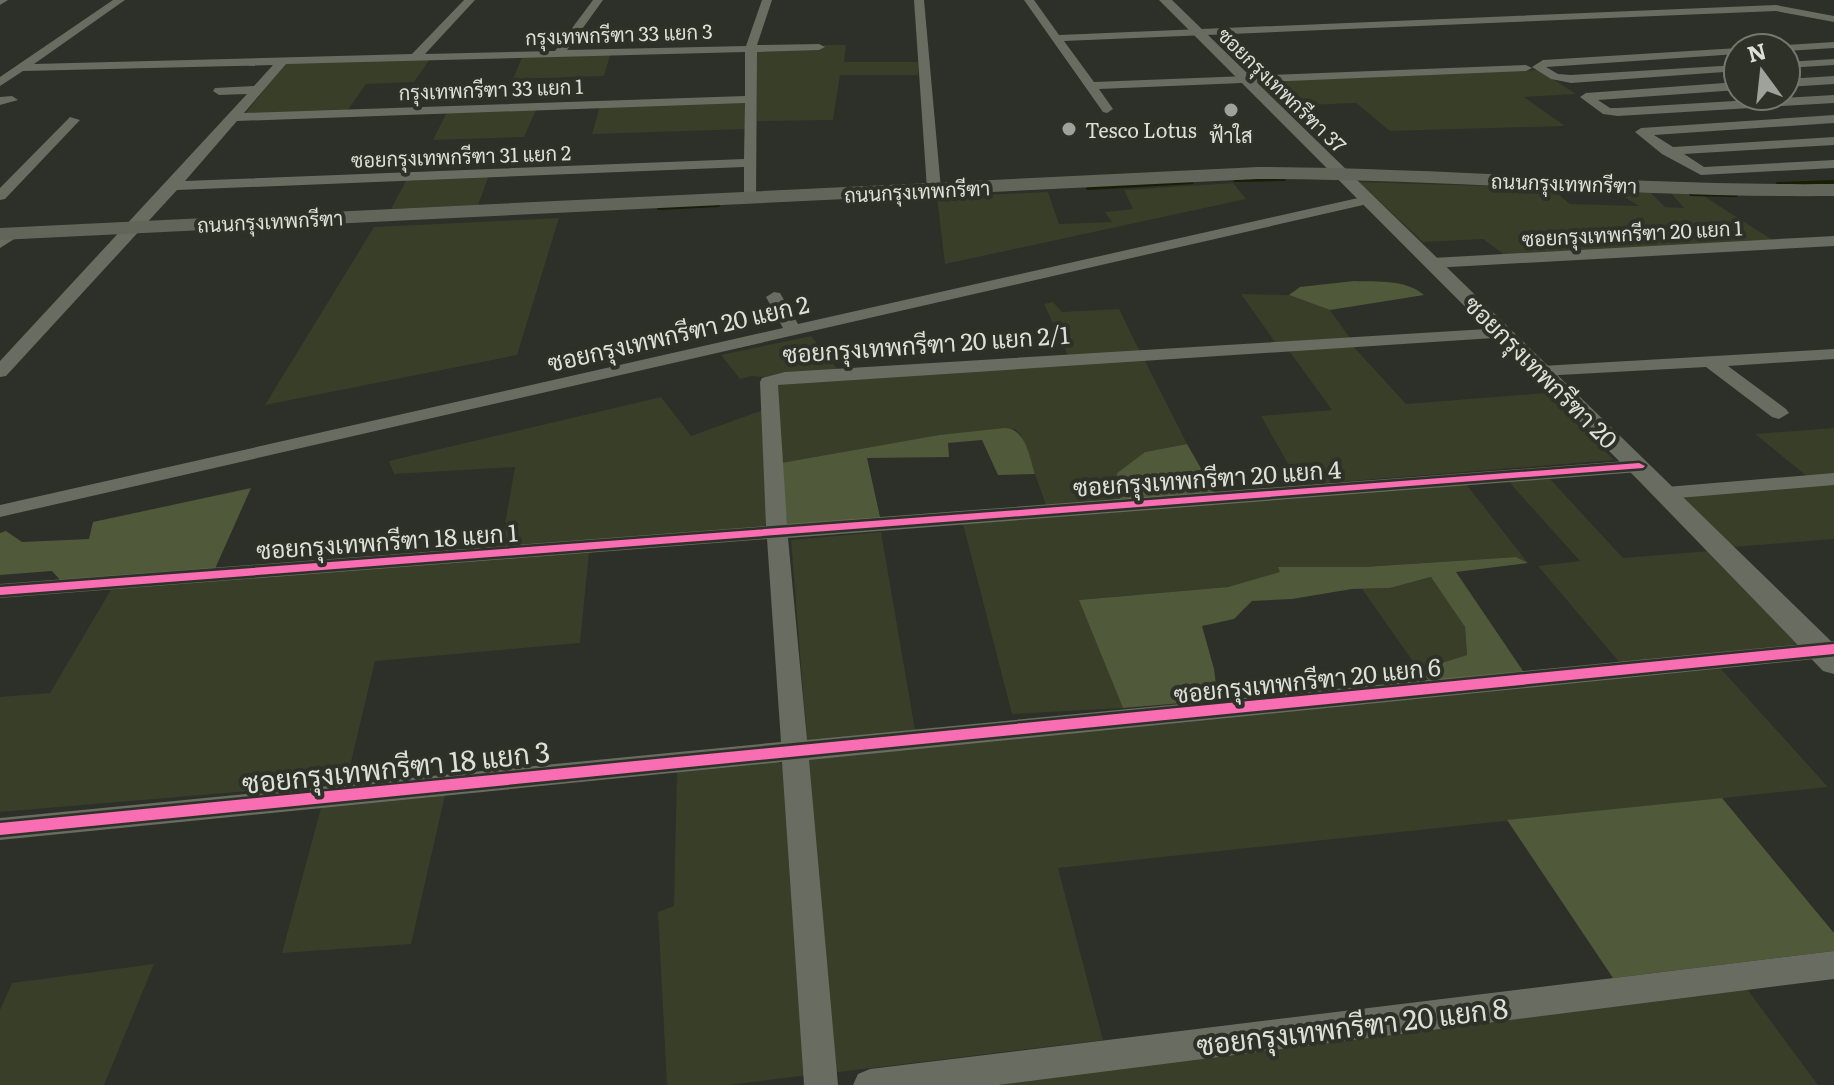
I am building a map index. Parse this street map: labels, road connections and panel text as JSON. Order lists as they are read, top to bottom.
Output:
{
  "streets": {
    "main road": ["ถนนกรุงเทพกรีฑา"],
    "street": [
      "กรุงเทพกรีฑา 33 แยก 3",
      "กรุงเทพกรีฑา 33 แยก 1",
      "ซอยกรุงเทพกรีฑา 37",
      "ซอยกรุงเทพกรีฑา 31 แยก 2",
      "ซอยกรุงเทพกรีฑา 20 แยก 1",
      "ซอยกรุงเทพกรีฑา 20 แยก 2",
      "ซอยกรุงเทพกรีฑา 20 แยก 2/1",
      "ซอยกรุงเทพกรีฑา 20",
      "ซอยกรุงเทพกรีฑา 20 แยก 4",
      "ซอยกรุงเทพกรีฑา 18 แยก 1",
      "ซอยกรุงเทพกรีฑา 20 แยก 6",
      "ซอยกรุงเทพกรีฑา 18 แยก 3",
      "ซอยกรุงเทพกรีฑา 20 แยก 8"
    ]
  },
  "crossings": [
    ["ซอยกรุงเทพกรีฑา 37", "ถนนกรุงเทพกรีฑา"],
    ["ซอยกรุงเทพกรีฑา 37", "ซอยกรุงเทพกรีฑา 20 แยก 2"],
    ["ซอยกรุงเทพกรีฑา 37", "ซอยกรุงเทพกรีฑา 20"],
    ["ถนนกรุงเทพกรีฑา", "ซอยกรุงเทพกรีฑา 20 แยก 2"],
    ["ถนนกรุงเทพกรีฑา", "ซอยกรุงเทพกรีฑา 20"],
    ["ซอยกรุงเทพกรีฑา 20 แยก 1", "ซอยกรุงเทพกรีฑา 20"],
    ["ซอยกรุงเทพกรีฑา 20 แยก 2", "ซอยกรุงเทพกรีฑา 20"],
    ["ซอยกรุงเทพกรีฑา 20 แยก 2/1", "ซอยกรุงเทพกรีฑา 20"],
    ["ซอยกรุงเทพกรีฑา 20 แยก 2/1", "ซอยกรุงเทพกรีฑา 20 แยก 4"],
    ["ซอยกรุงเทพกรีฑา 20 แยก 2/1", "ซอยกรุงเทพกรีฑา 18 แยก 1"],
    ["ซอยกรุงเทพกรีฑา 20 แยก 2/1", "ซอยกรุงเทพกรีฑา 20 แยก 6"],
    ["ซอยกรุงเทพกรีฑา 20 แยก 2/1", "ซอยกรุงเทพกรีฑา 18 แยก 3"],
    ["ซอยกรุงเทพกรีฑา 20", "ซอยกรุงเทพกรีฑา 20 แยก 4"],
    ["ซอยกรุงเทพกรีฑา 20", "ซอยกรุงเทพกรีฑา 20 แยก 6"],
    ["ซอยกรุงเทพกรีฑา 20 แยก 4", "ซอยกรุงเทพกรีฑา 18 แยก 1"],
    ["ซอยกรุงเทพกรีฑา 20 แยก 6", "ซอยกรุงเทพกรีฑา 18 แยก 3"]
  ],
  "places": ["ฟ้าใส", "Tesco Lotus"],
  "north": "top"
}
